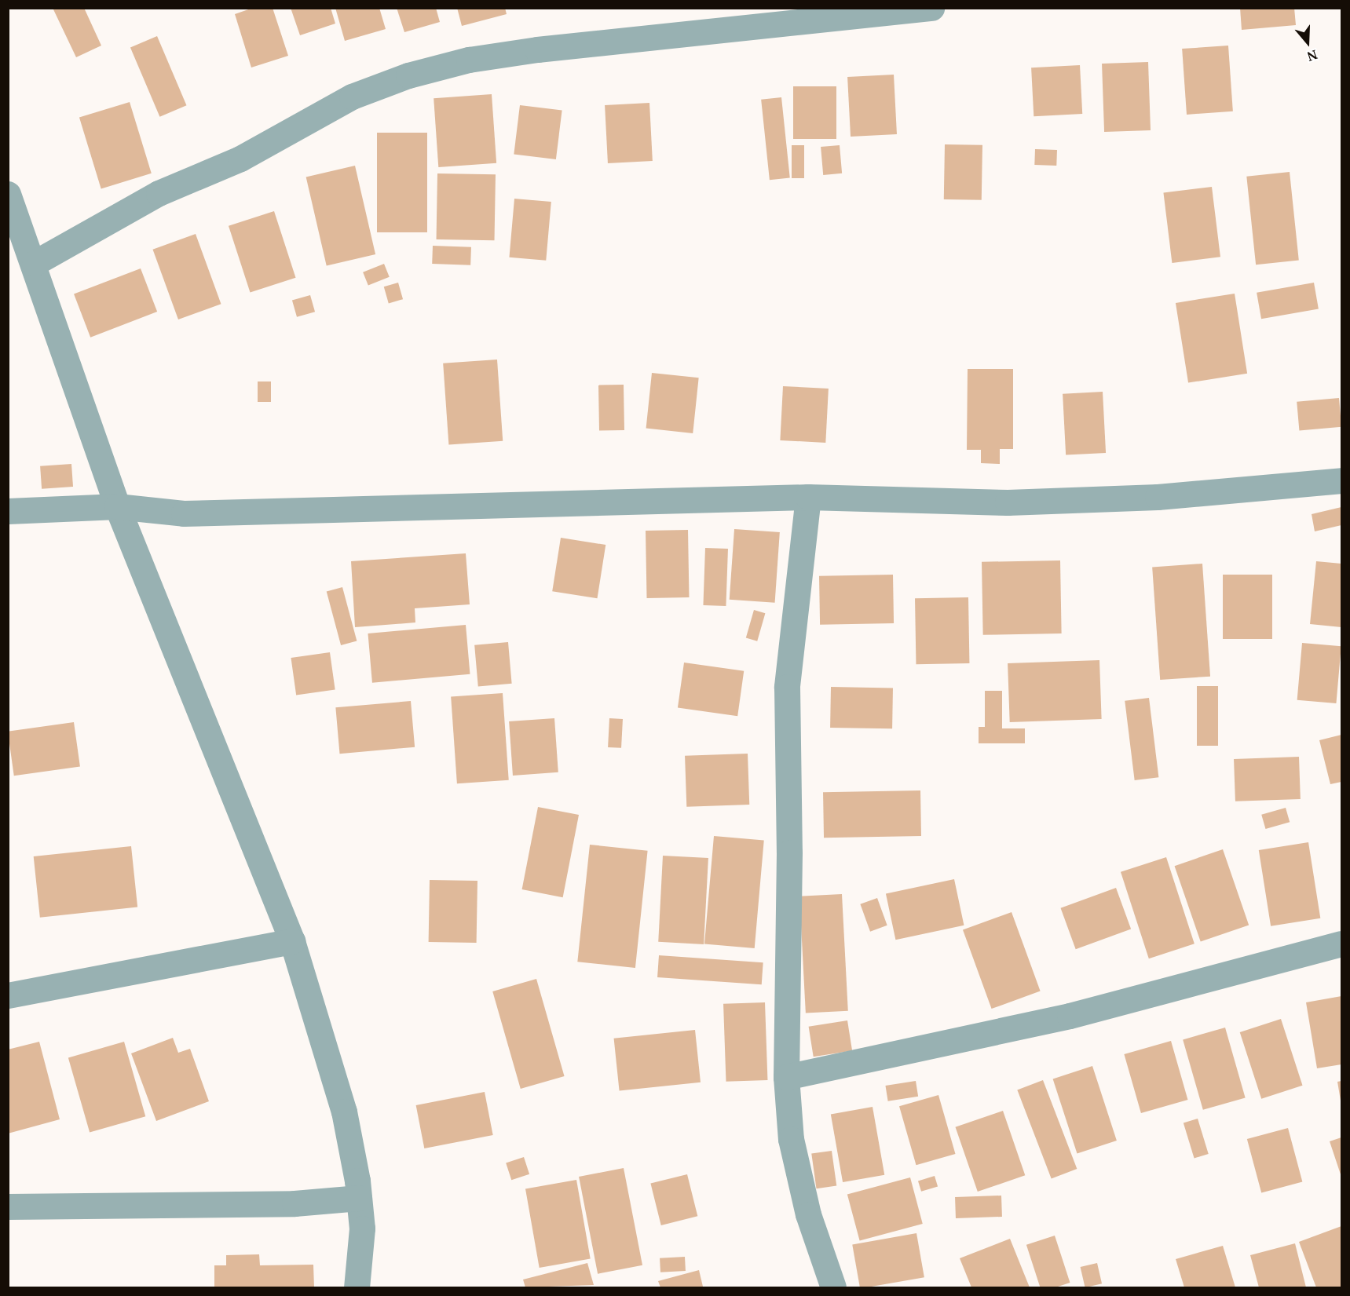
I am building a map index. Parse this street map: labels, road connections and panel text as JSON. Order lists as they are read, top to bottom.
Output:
{
  "north": "bottom"
}
